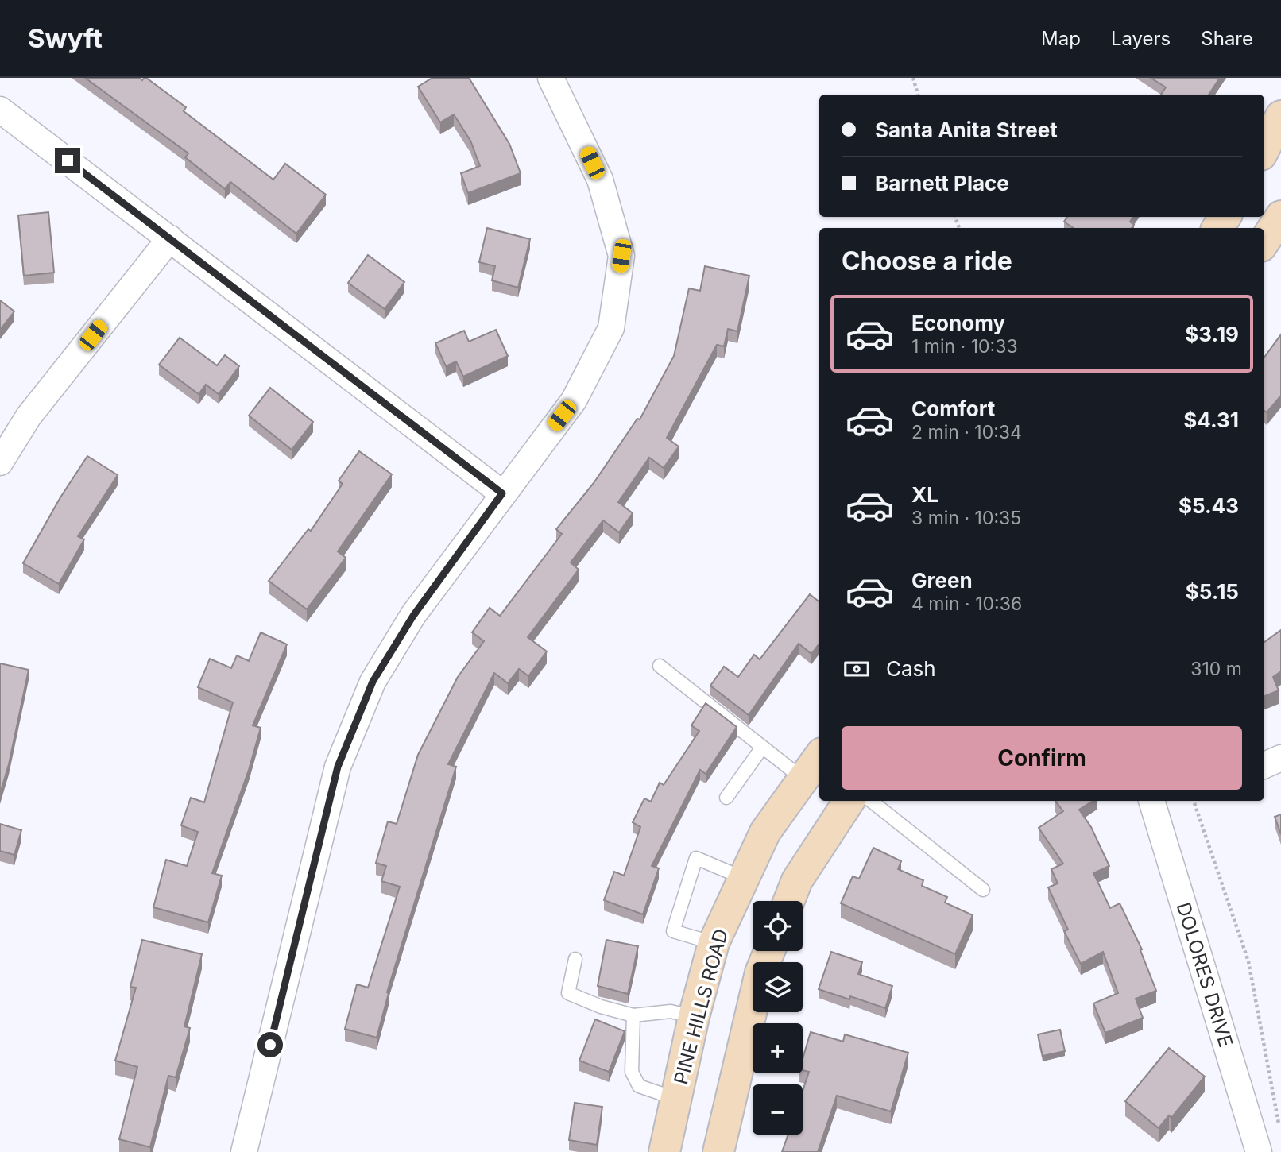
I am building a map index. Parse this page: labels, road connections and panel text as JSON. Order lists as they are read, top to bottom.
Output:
{
  "streets": {
    "main road": ["PINE HILLS ROAD"],
    "street": ["DOLORES DRIVE"]
  },
  "page": {
    "header": "Swyft",
    "nav": ["Map", "Layers", "Share"],
    "banner": ["Santa Anita Street", "Barnett Place"],
    "heading": "Choose a ride",
    "list": [
      {
        "name": "Economy",
        "note": "1 min · 10:33",
        "value": "$3.19"
      },
      {
        "name": "Comfort",
        "note": "2 min · 10:34",
        "value": "$4.31"
      },
      {
        "name": "XL",
        "note": "3 min · 10:35",
        "value": "$5.43"
      },
      {
        "name": "Green",
        "note": "4 min · 10:36",
        "value": "$5.15"
      }
    ],
    "pay": ["Cash", "310 m"],
    "buttons": "Confirm",
    "map_buttons": ["+", "−"]
  }
}
